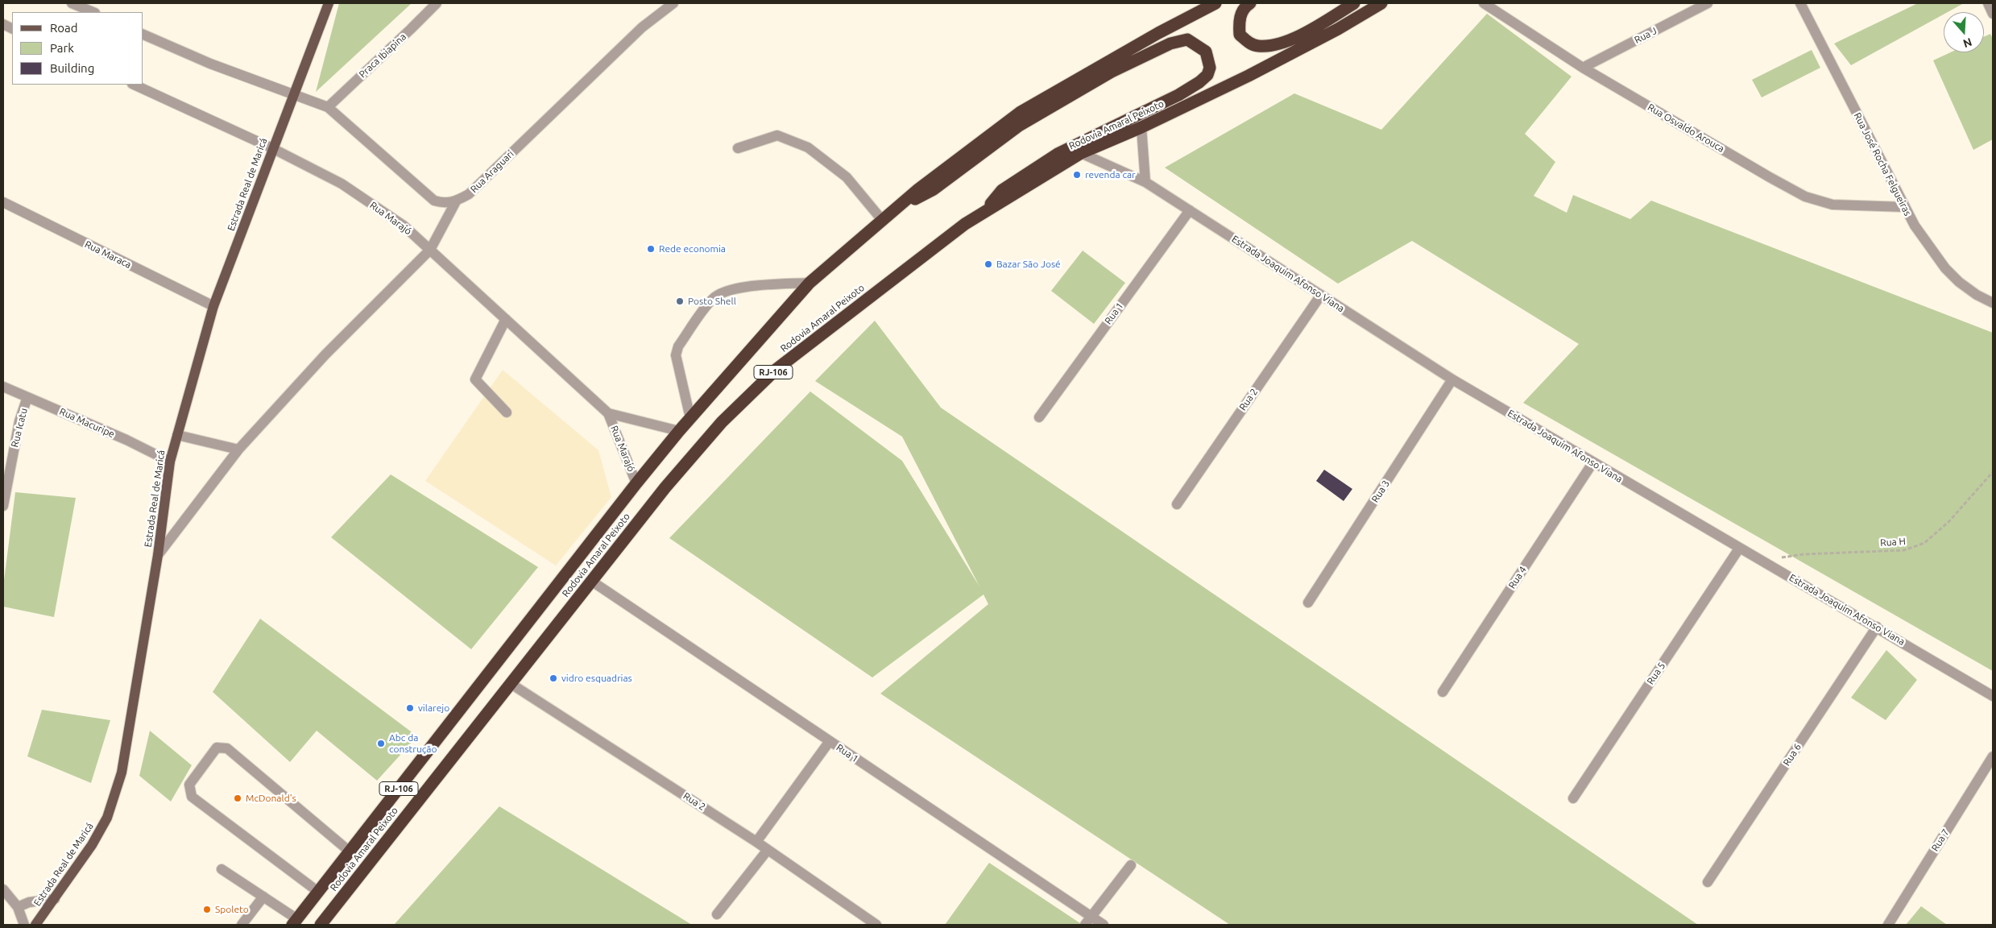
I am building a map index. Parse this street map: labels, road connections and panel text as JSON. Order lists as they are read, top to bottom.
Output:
{
  "streets": {
    "highway": ["Rodovia Amaral Peixoto", "RJ-106"],
    "main road": ["Estrada Real de Maricá"],
    "street": [
      "Rua J",
      "Praca Ibiapina",
      "Rua Osvaldo Arouca",
      "Rua José Rocha Felgueiras",
      "Rua Araguari",
      "Rua Marajó",
      "Rua Maraca",
      "Estrada Joaquim Afonso Viana",
      "Rua 1",
      "Rua 2",
      "Rua Macuripe",
      "Rua Icatu",
      "Rua 3",
      "Rua 4",
      "Rua 5",
      "Rua 6",
      "Rua 7"
    ],
    "path": ["Rua H"]
  },
  "crossings": [
    ["Rua J", "Rua Osvaldo Arouca"],
    ["Rodovia Amaral Peixoto", "Rua Marajó"],
    ["Rodovia Amaral Peixoto", "Estrada Joaquim Afonso Viana"],
    ["Rodovia Amaral Peixoto", "Rua 1"],
    ["Rodovia Amaral Peixoto", "Rua 2"],
    ["Rua Osvaldo Arouca", "Rua José Rocha Felgueiras"],
    ["Estrada Real de Maricá", "Rua Marajó"],
    ["Estrada Real de Maricá", "Rua Maraca"],
    ["Estrada Real de Maricá", "Rua Macuripe"],
    ["Estrada Joaquim Afonso Viana", "Rua 1"],
    ["Estrada Joaquim Afonso Viana", "Rua 2"],
    ["Estrada Joaquim Afonso Viana", "Rua 3"],
    ["Estrada Joaquim Afonso Viana", "Rua H"],
    ["Estrada Joaquim Afonso Viana", "Rua 4"],
    ["Estrada Joaquim Afonso Viana", "Rua 5"],
    ["Estrada Joaquim Afonso Viana", "Rua 6"],
    ["Rua Macuripe", "Rua Icatu"]
  ],
  "places": [
    "revenda car",
    "Rede economia",
    "Bazar São José",
    "Posto Shell",
    "vidro esquadrias",
    "vilarejo",
    "Abc da construção",
    "McDonald's",
    "Spoleto"
  ],
  "legend": ["Road", "Park", "Building"],
  "north": "bottom"
}
